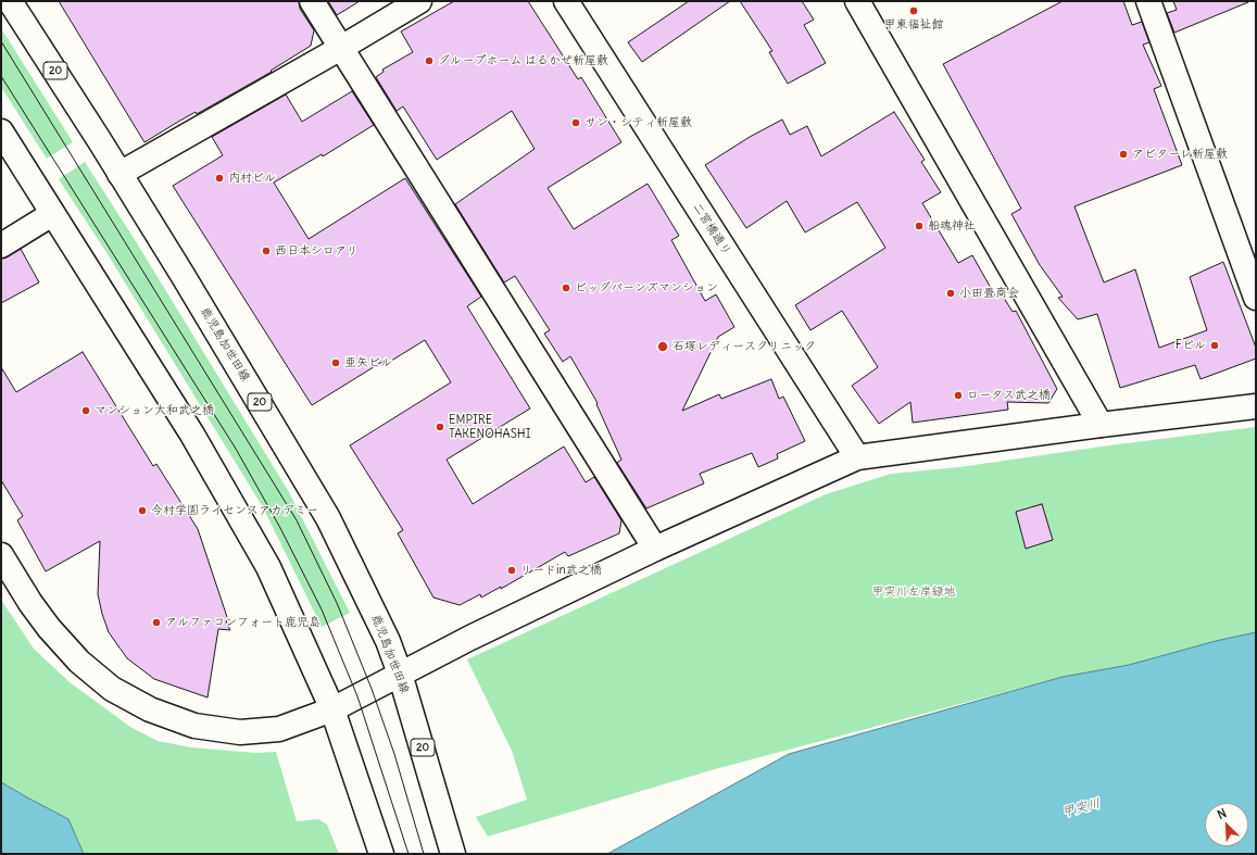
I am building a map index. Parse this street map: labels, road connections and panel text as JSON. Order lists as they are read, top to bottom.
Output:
{
  "streets": {
    "street": ["20", "二宮橋通り", "鹿児島加世田線"]
  },
  "water": ["甲突川"],
  "parks": ["甲突川左岸緑地"],
  "places": [
    "甲東福祉館",
    "グループホーム はるかぜ新屋敷",
    "サン・シティ新屋敷",
    "アビターレ新屋敷",
    "内村ビル",
    "船魂神社",
    "西日本シロアリ",
    "ビッグバーンズマンション",
    "小田畳商会",
    "Fビル",
    "石塚レディースクリニック",
    "亜矢ビル",
    "ロータス武之橋",
    "マンション大和武之橋",
    "EMPIRE TAKENOHASHI",
    "今村学園ライセンスアカデミー",
    "リードin武之橋",
    "アルファコンフォート鹿児島"
  ],
  "north": "top left"
}
